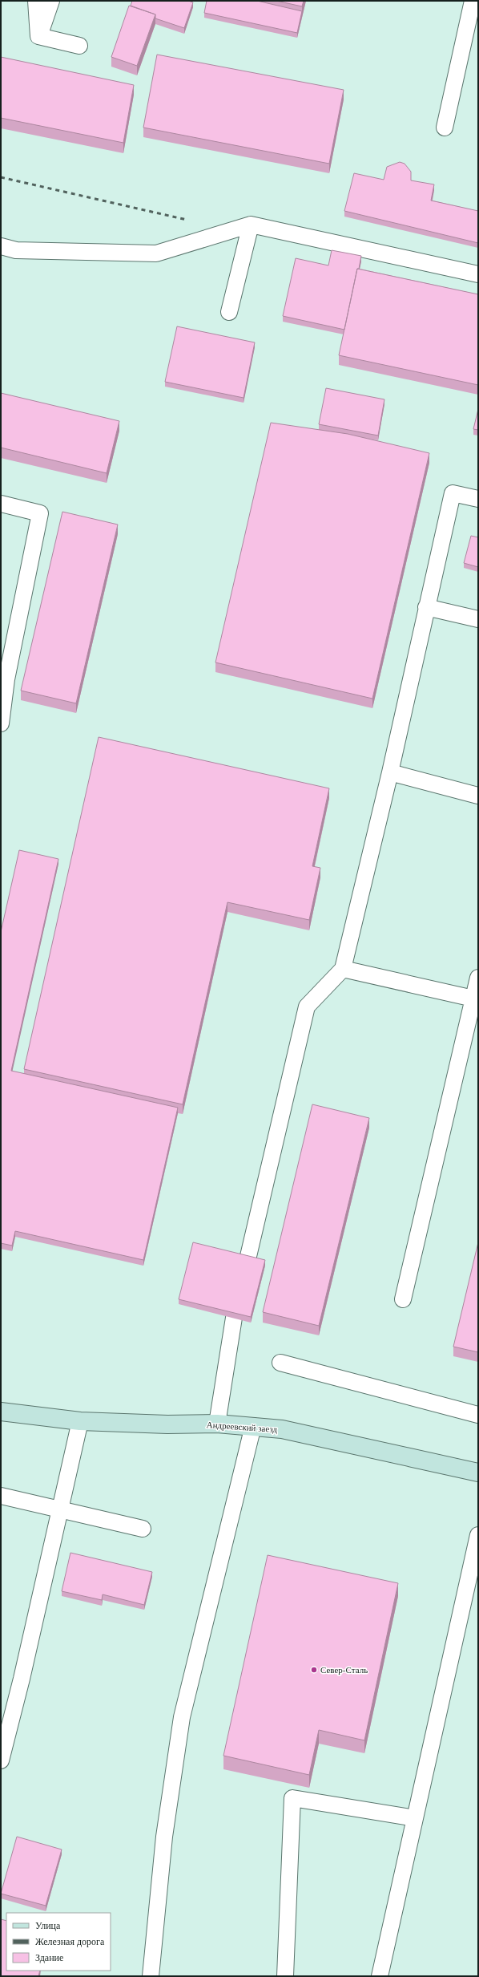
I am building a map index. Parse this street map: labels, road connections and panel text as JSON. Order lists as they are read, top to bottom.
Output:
{
  "streets": {
    "street": ["Андреевский заезд"]
  },
  "places": ["Север-Сталь"],
  "legend": ["Улица", "Железная дорога", "Здание"]
}
